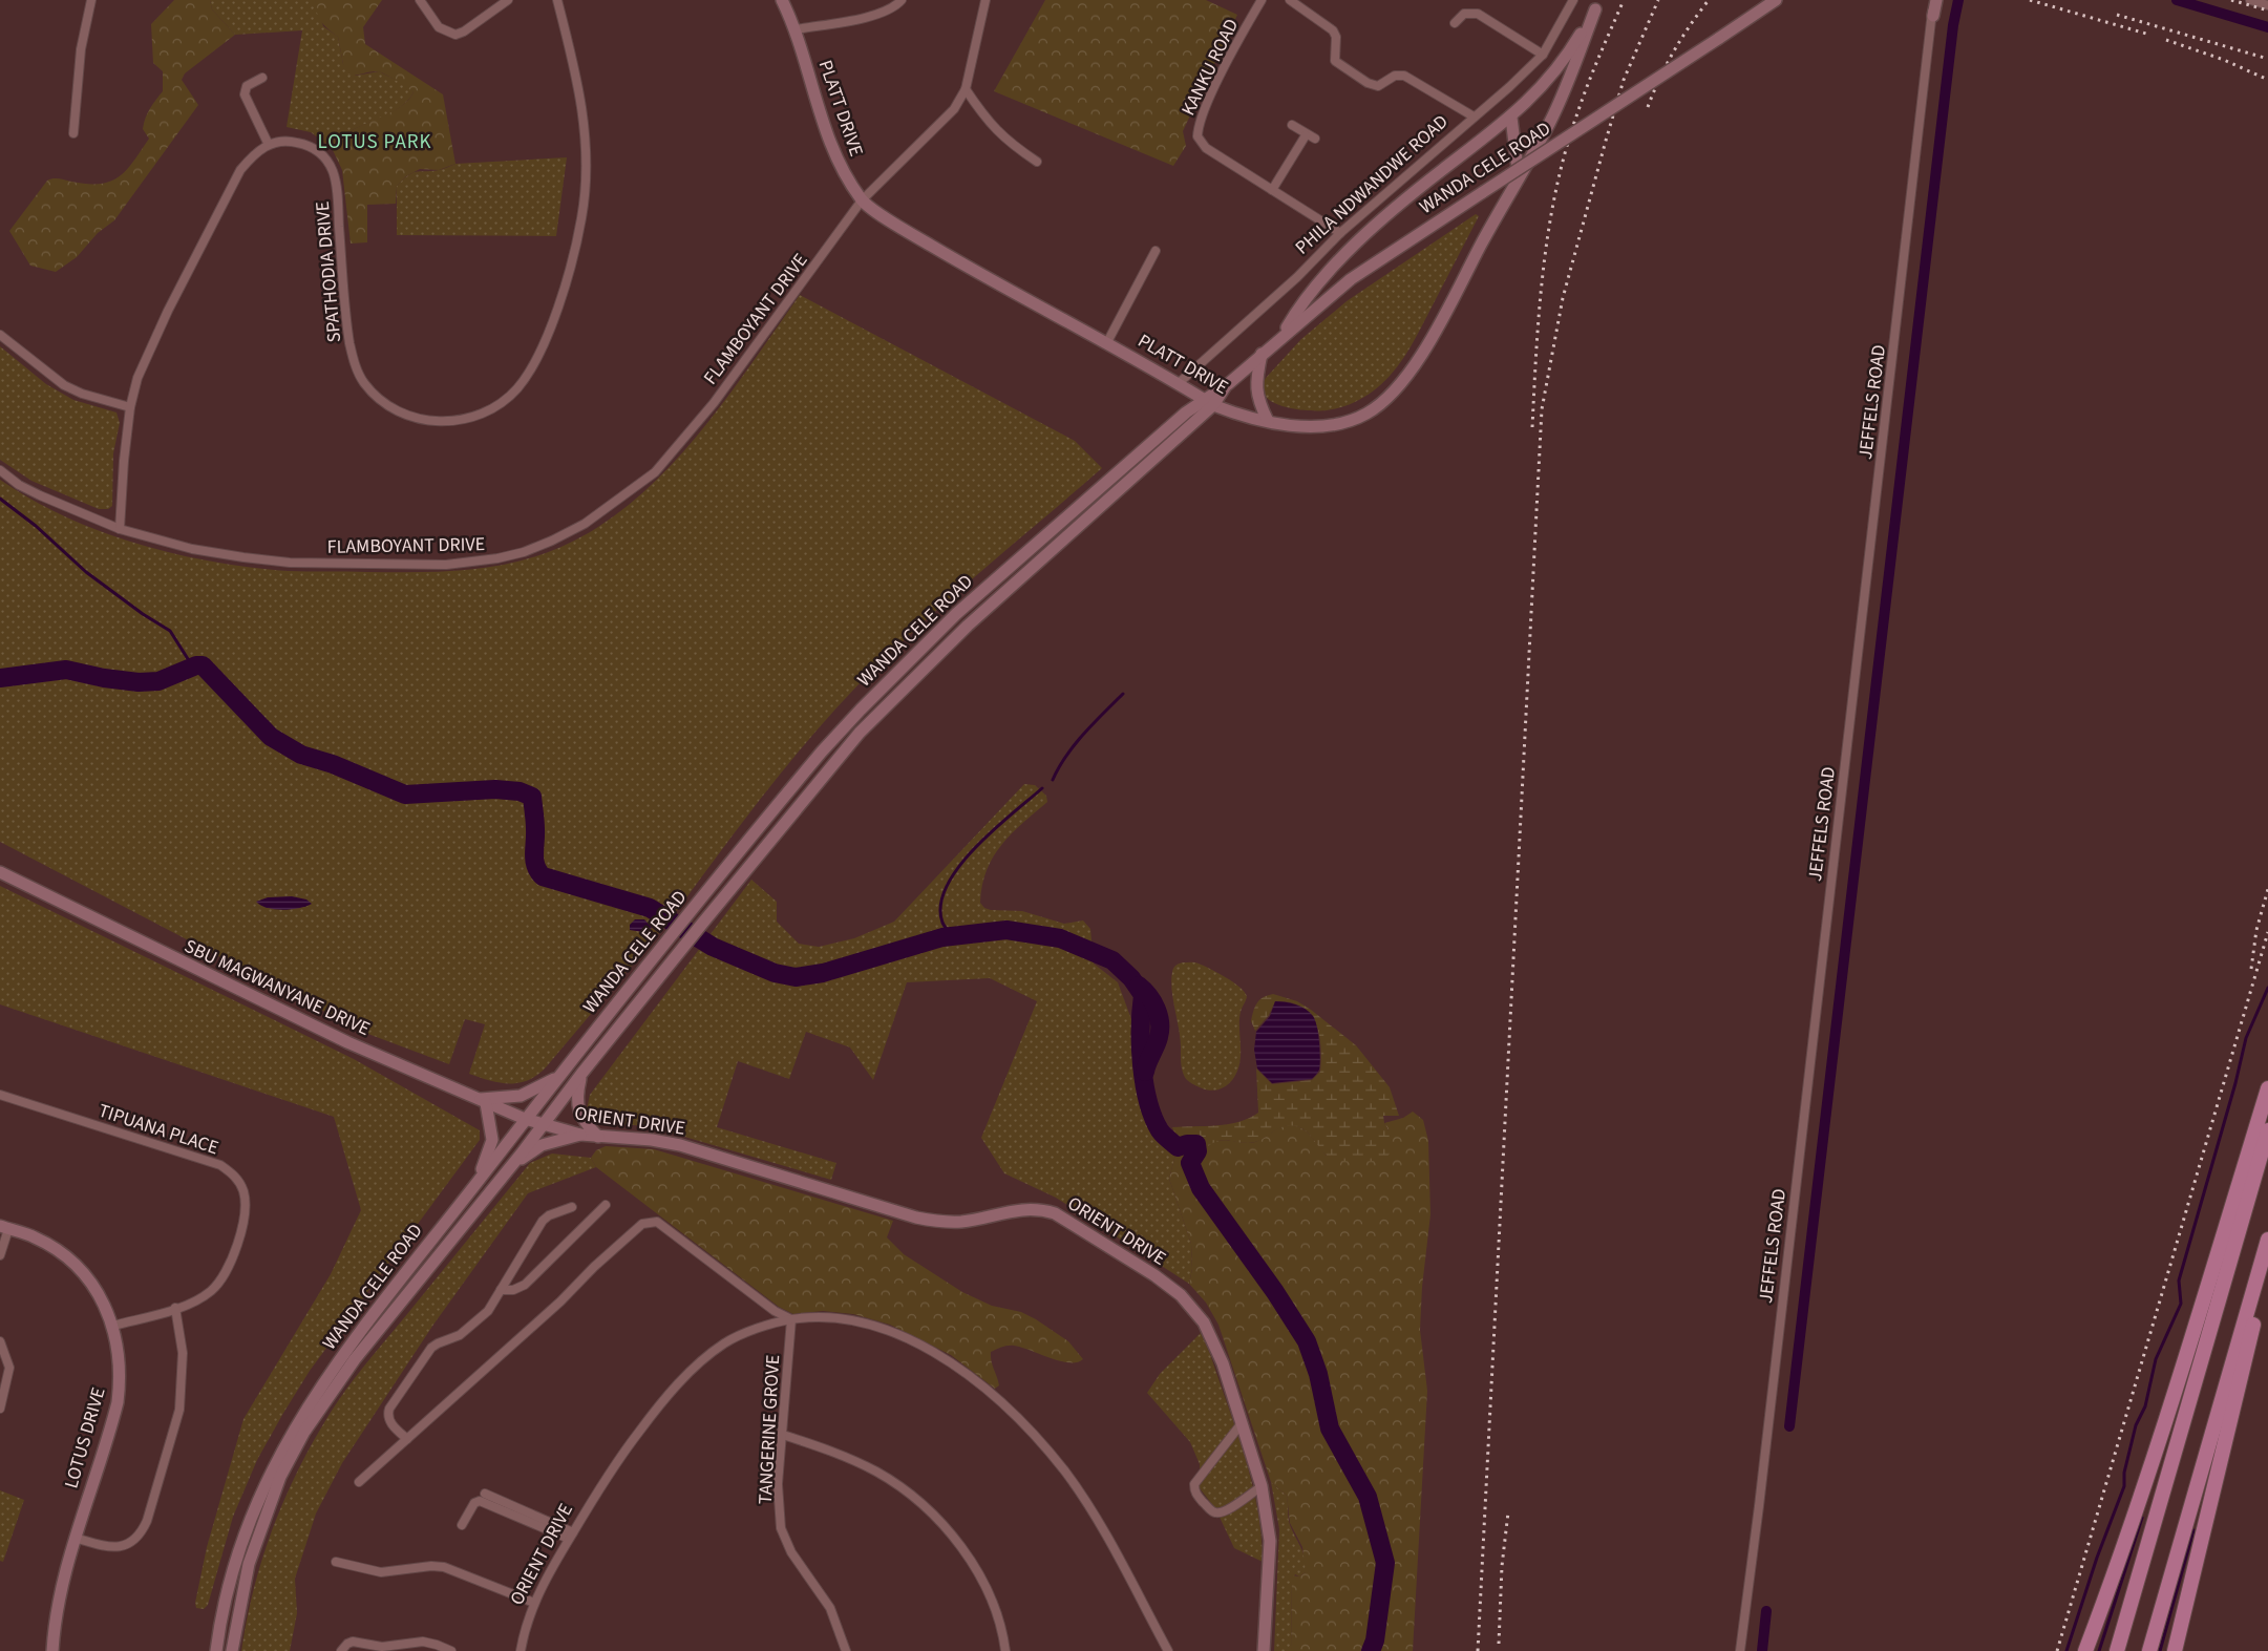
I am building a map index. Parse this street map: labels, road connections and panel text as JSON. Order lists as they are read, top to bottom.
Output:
{
  "streets": {
    "street": [
      "KANKU ROAD",
      "PLATT DRIVE",
      "WANDA CELE ROAD",
      "PHILA NDWANDWE ROAD",
      "SPATHODIA DRIVE",
      "FLAMBOYANT DRIVE",
      "JEFFELS ROAD",
      "SBU MAGWANYANE DRIVE",
      "ORIENT DRIVE",
      "TIPUANA PLACE",
      "TANGERINE GROVE",
      "LOTUS DRIVE"
    ]
  },
  "crossings": [
    ["PLATT DRIVE", "WANDA CELE ROAD"],
    ["PLATT DRIVE", "PHILA NDWANDWE ROAD"],
    ["PLATT DRIVE", "FLAMBOYANT DRIVE"],
    ["WANDA CELE ROAD", "PHILA NDWANDWE ROAD"],
    ["WANDA CELE ROAD", "SBU MAGWANYANE DRIVE"],
    ["WANDA CELE ROAD", "ORIENT DRIVE"],
    ["SBU MAGWANYANE DRIVE", "ORIENT DRIVE"],
    ["ORIENT DRIVE", "TANGERINE GROVE"],
    ["TIPUANA PLACE", "LOTUS DRIVE"]
  ],
  "districts": ["LOTUS PARK"]
}
